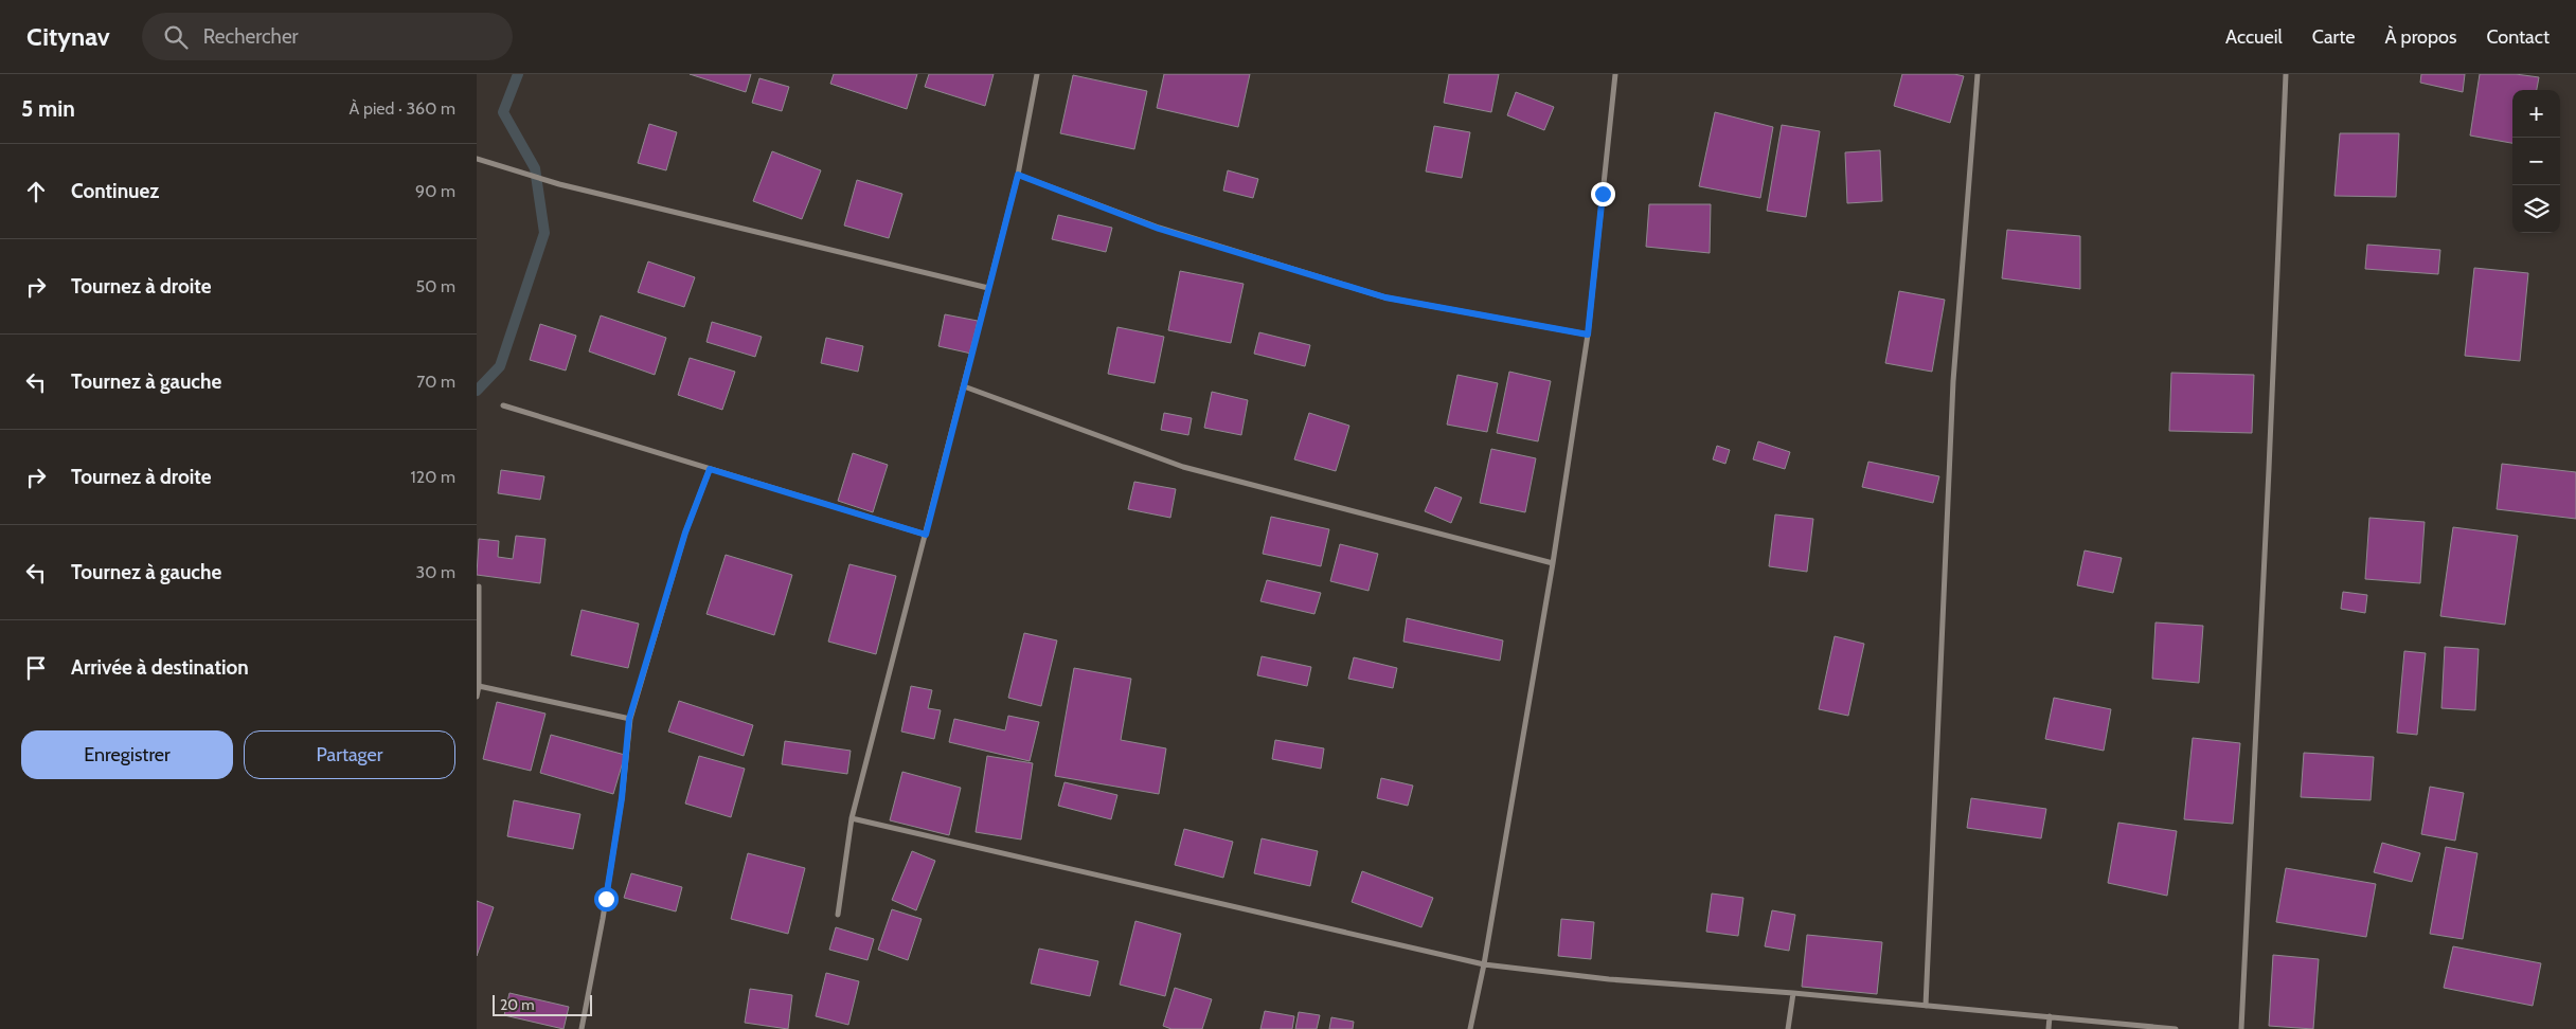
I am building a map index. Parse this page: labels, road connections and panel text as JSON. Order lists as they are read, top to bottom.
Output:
{
  "scale_bar": "20 m",
  "page": {
    "header": "Citynav",
    "search": "Rechercher",
    "nav": [
      "Accueil",
      "Carte",
      "À propos",
      "Contact"
    ],
    "heading": ["5 min", "À pied · 360 m"],
    "map_buttons": ["+", "−"],
    "list": [
      ["Continuez", "90 m"],
      ["Tournez à droite", "50 m"],
      ["Tournez à gauche", "70 m"],
      ["Tournez à droite", "120 m"],
      ["Tournez à gauche", "30 m"],
      "Arrivée à destination"
    ],
    "buttons": ["Enregistrer", "Partager"],
    "scale": "20 m"
  }
}
